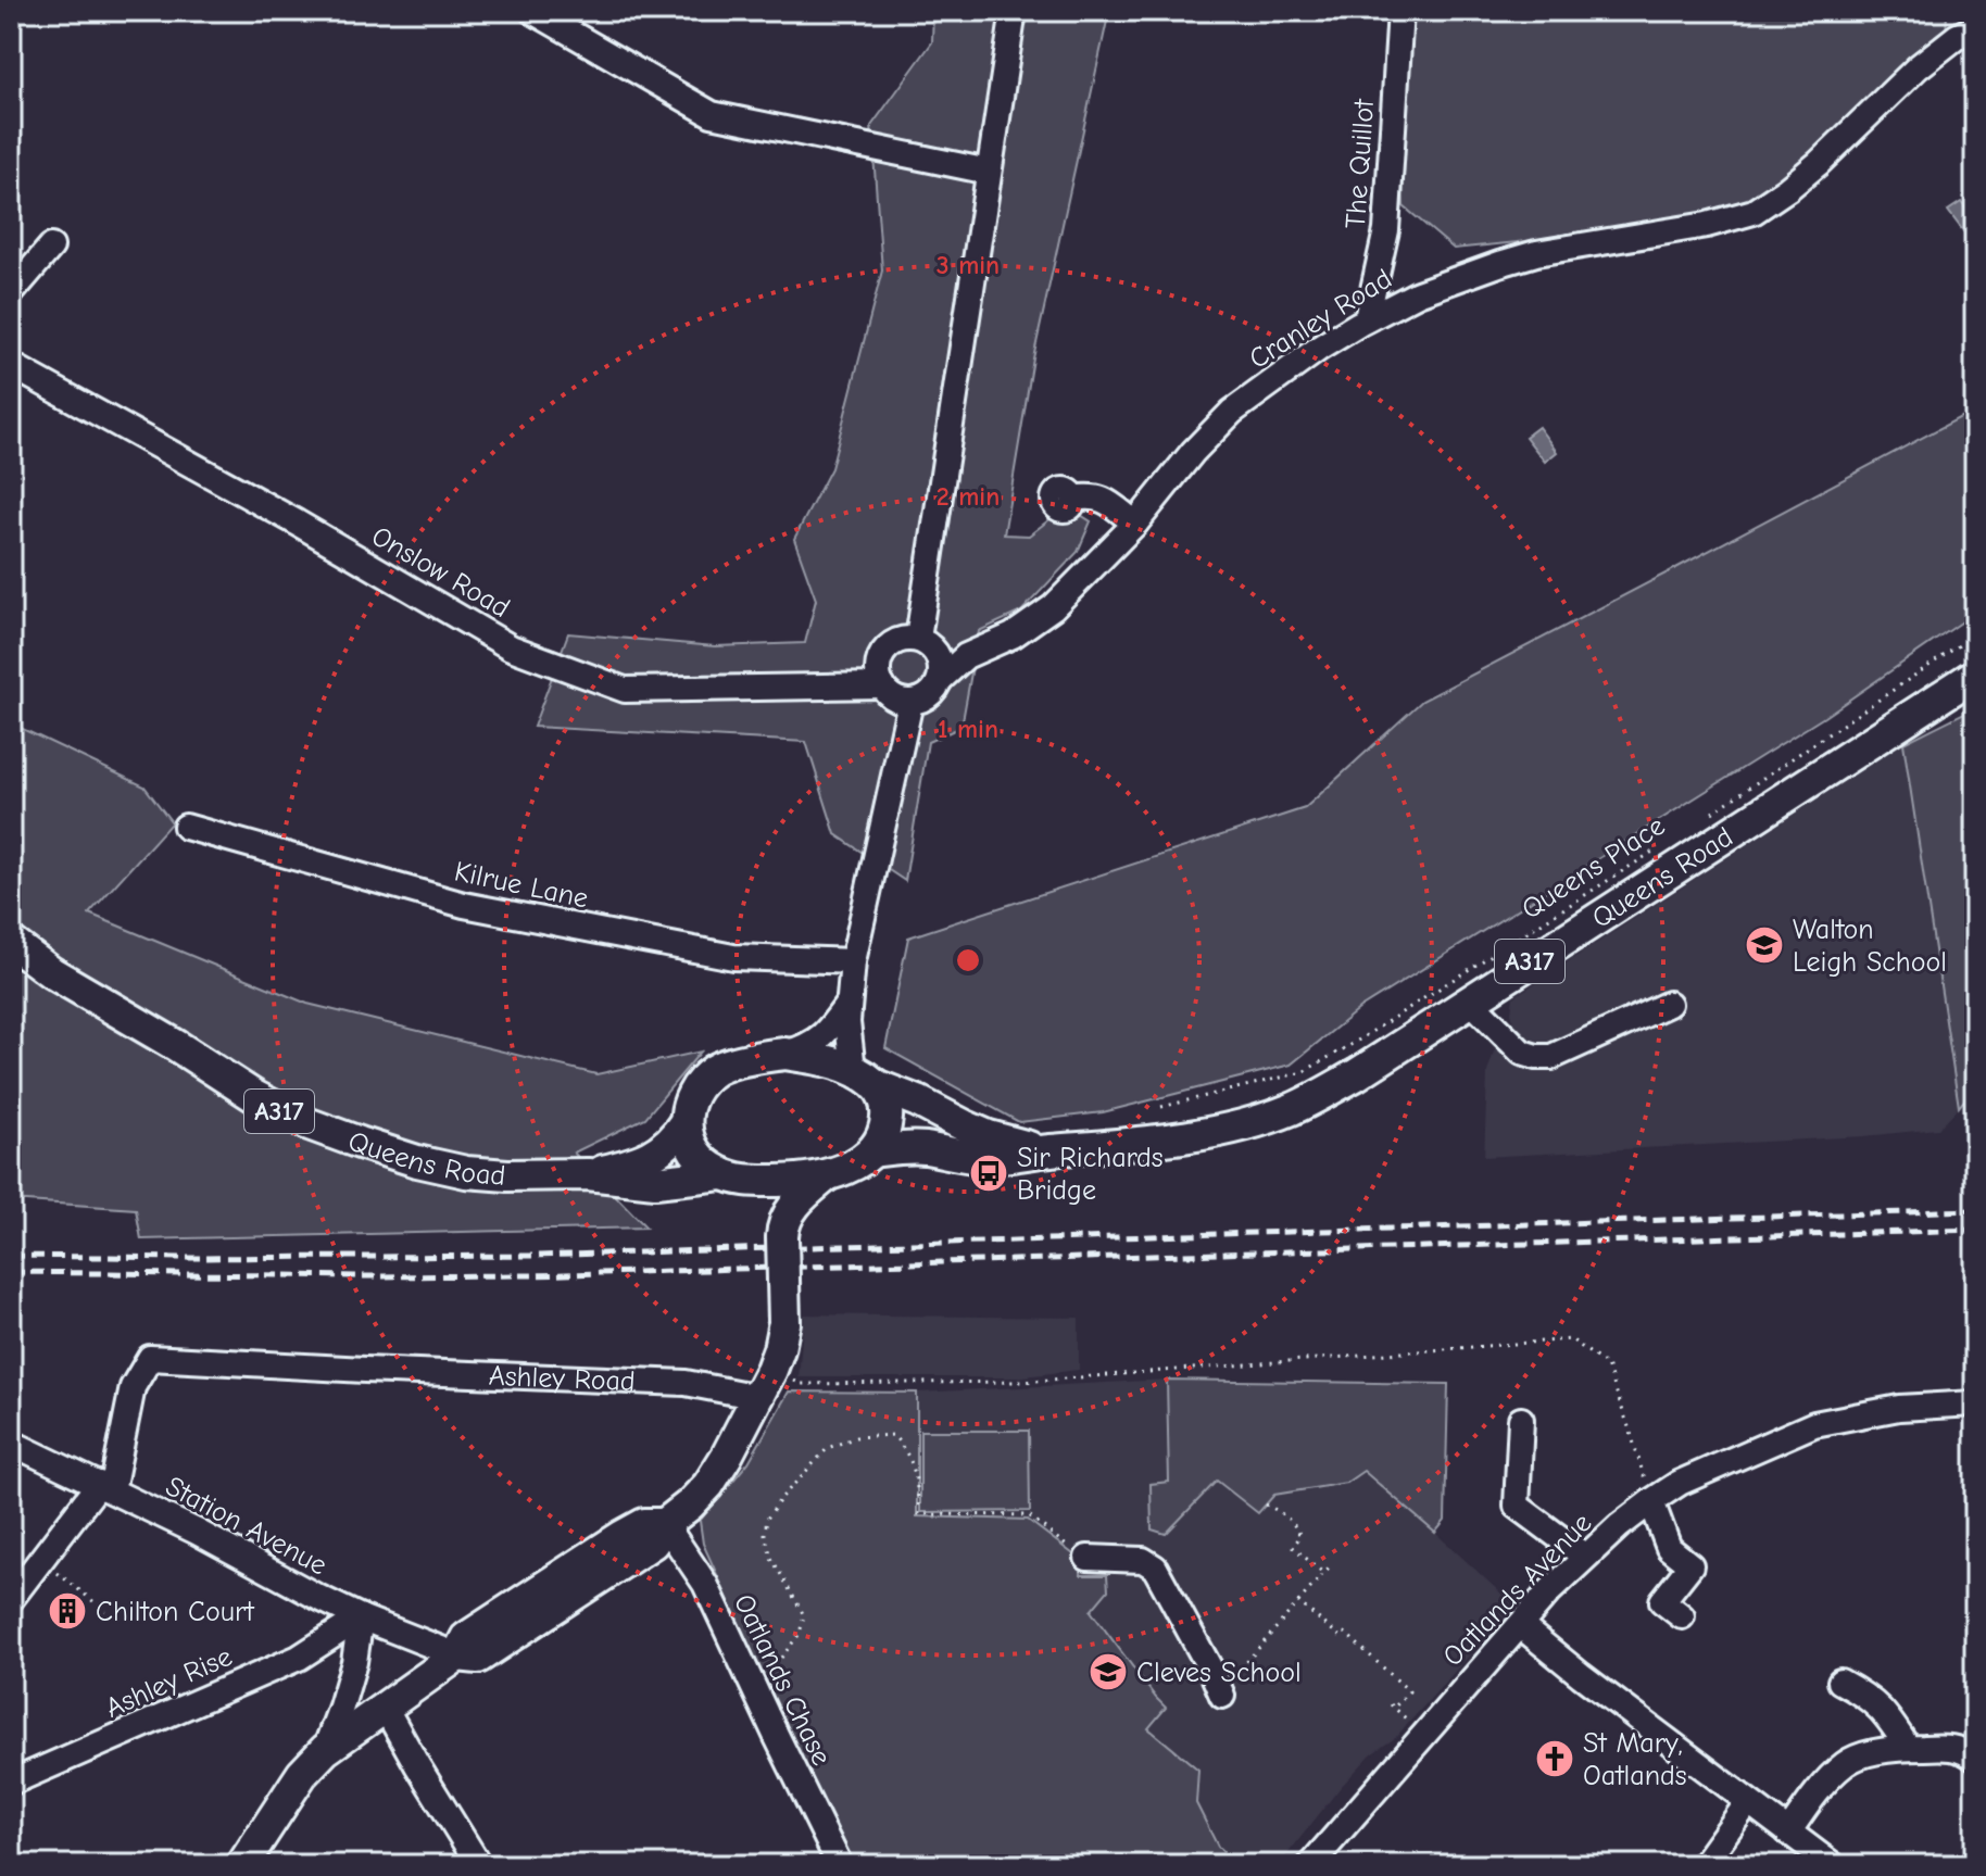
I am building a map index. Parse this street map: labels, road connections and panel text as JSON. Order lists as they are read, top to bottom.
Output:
{
  "streets": {
    "main road": ["Queens Road", "A317"],
    "street": [
      "The Quillot",
      "Cranley Road",
      "Onslow Road",
      "Kilrue Lane",
      "Ashley Road",
      "Station Avenue",
      "Oatlands Avenue",
      "Oatlands Chase",
      "Ashley Rise"
    ],
    "path": ["Queens Place"]
  },
  "crossings": [
    ["The Quillot", "Cranley Road"],
    ["Cranley Road", "Onslow Road"],
    ["Ashley Road", "Station Avenue"],
    ["Station Avenue", "Ashley Rise"]
  ],
  "places": {
    "school or university": ["Walton Leigh School", "Cleves School"],
    "bus stop": ["Sir Richards Bridge"],
    "building": ["Chilton Court"],
    "church": ["St Mary, Oatlands"]
  },
  "rings": ["3 min", "2 min", "1 min"]
}
